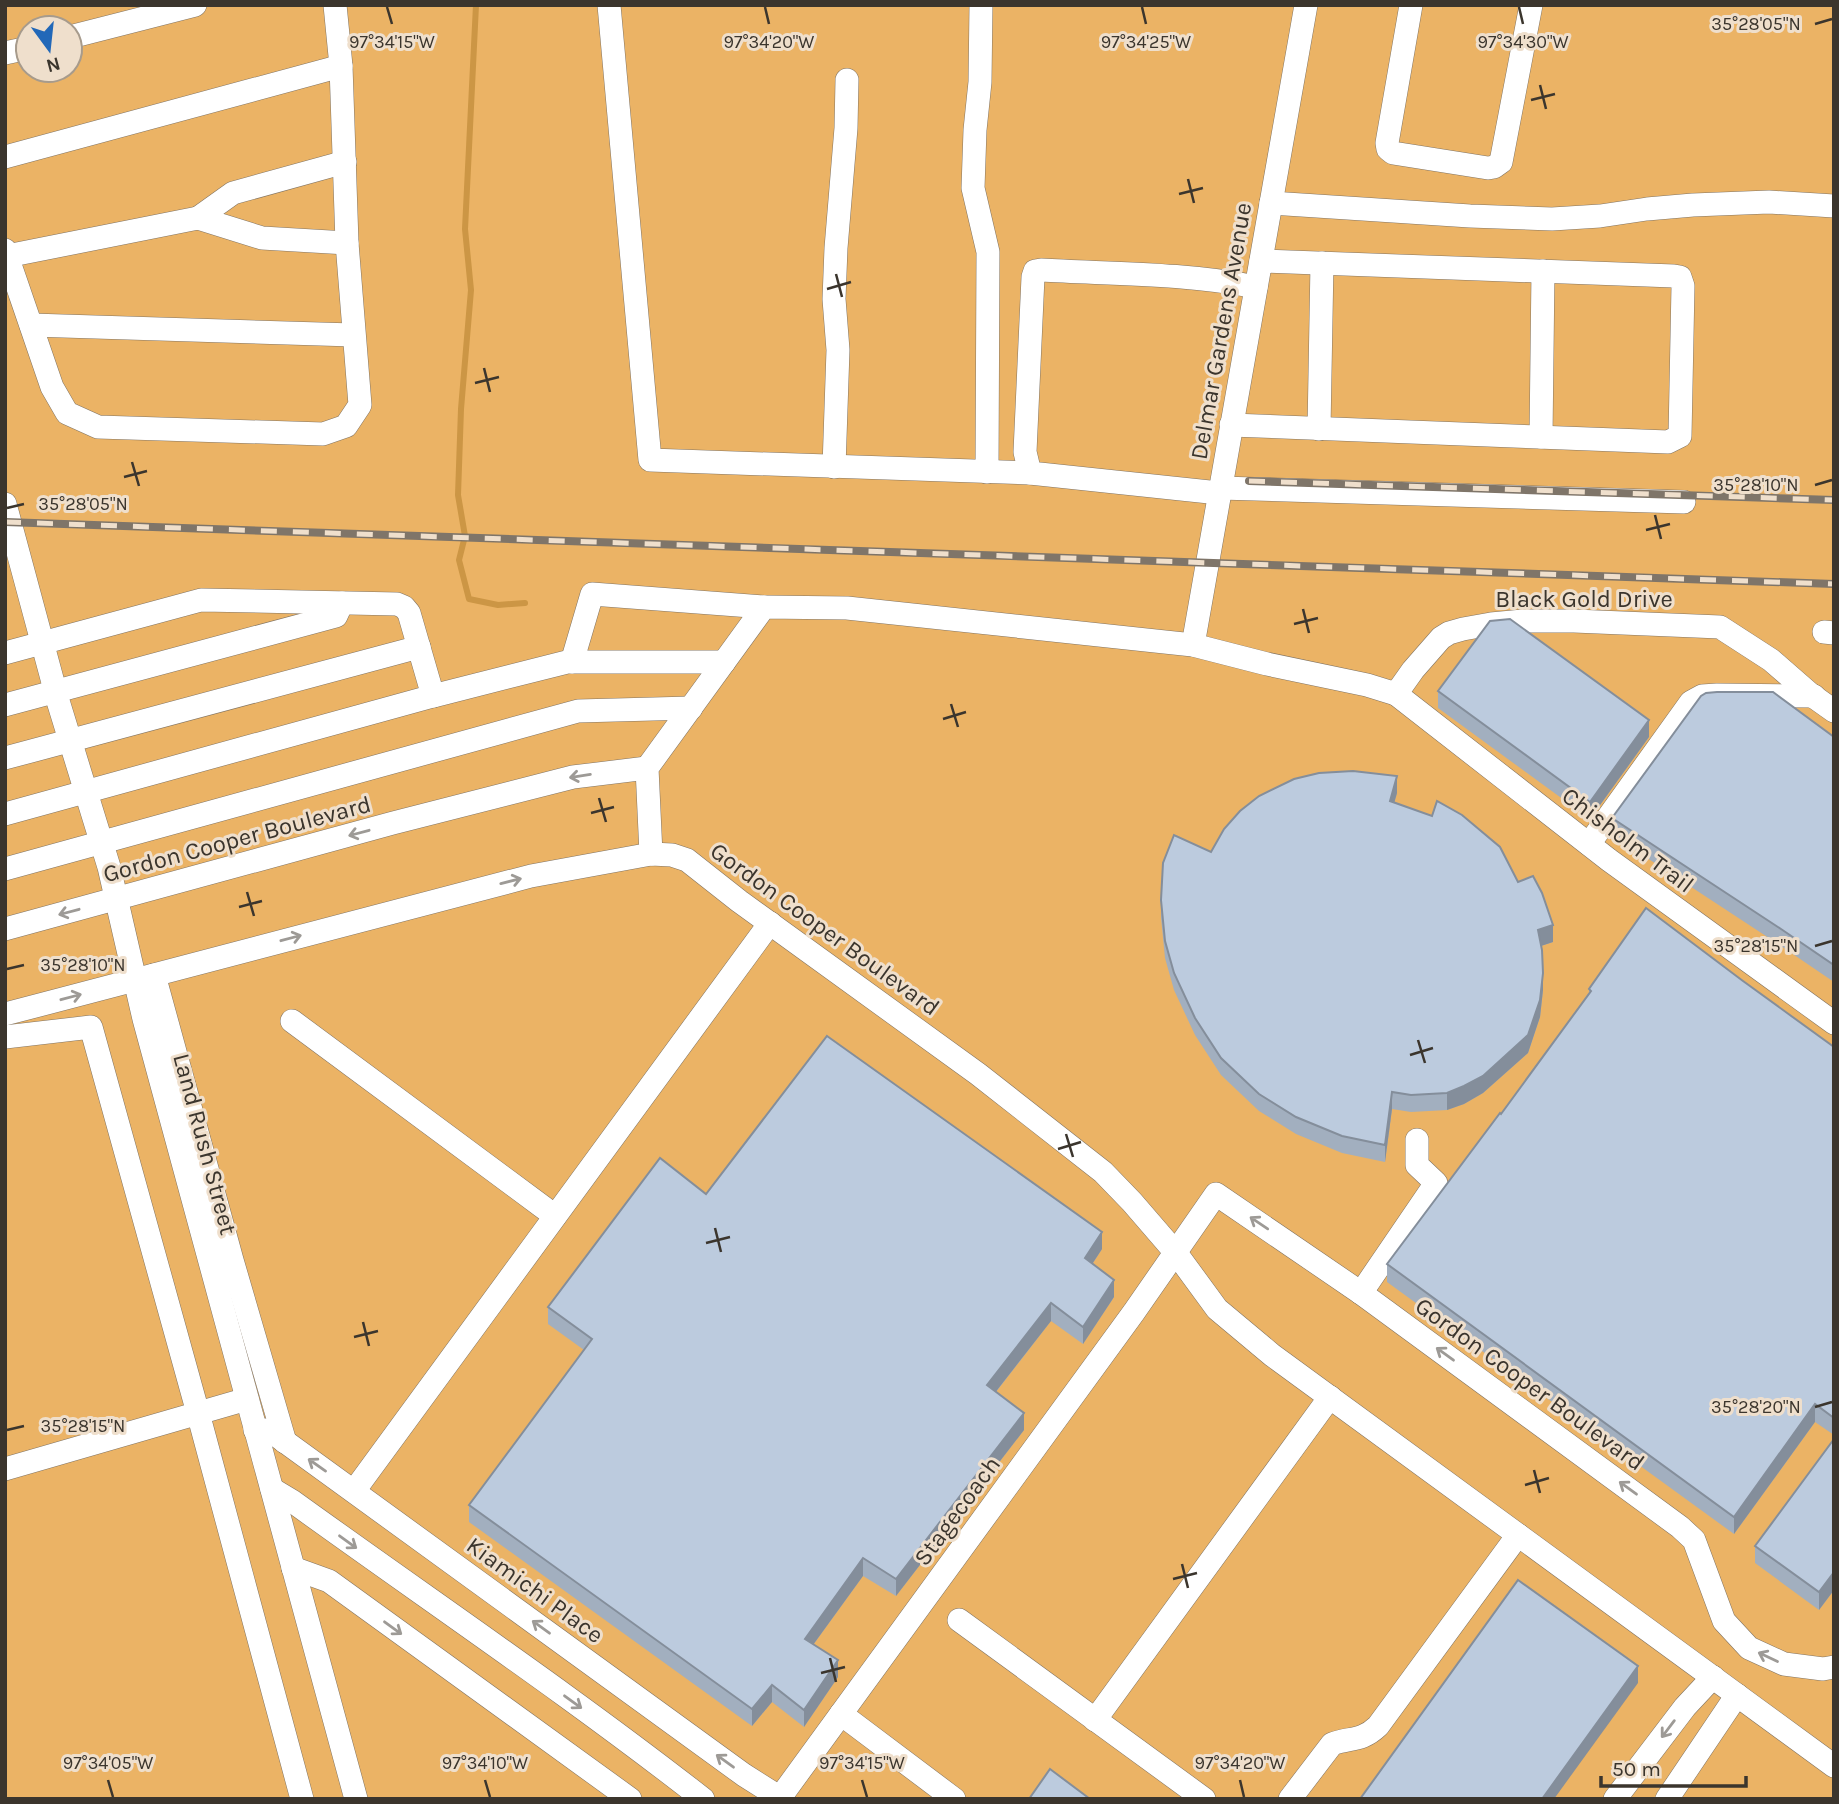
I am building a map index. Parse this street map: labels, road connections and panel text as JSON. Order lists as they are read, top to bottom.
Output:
{
  "streets": {
    "street": [
      "Delmar Gardens Avenue",
      "Black Gold Drive",
      "Gordon Cooper Boulevard",
      "Chisholm Trail",
      "Land Rush Street",
      "Stagecoach",
      "Kiamichi Place"
    ]
  },
  "crossings": [
    ["Black Gold Drive", "Chisholm Trail"],
    ["Gordon Cooper Boulevard", "Land Rush Street"],
    ["Gordon Cooper Boulevard", "Stagecoach"],
    ["Land Rush Street", "Kiamichi Place"],
    ["Stagecoach", "Kiamichi Place"]
  ],
  "scale_bar": "50 m",
  "north": "bottom",
  "coordinates": [
    "35°28'05\"N",
    "97°34'15\"W",
    "97°34'20\"W",
    "97°34'25\"W",
    "97°34'30\"W",
    "35°28'10\"N",
    "35°28'15\"N",
    "35°28'20\"N",
    "97°34'05\"W",
    "97°34'10\"W"
  ]
}
